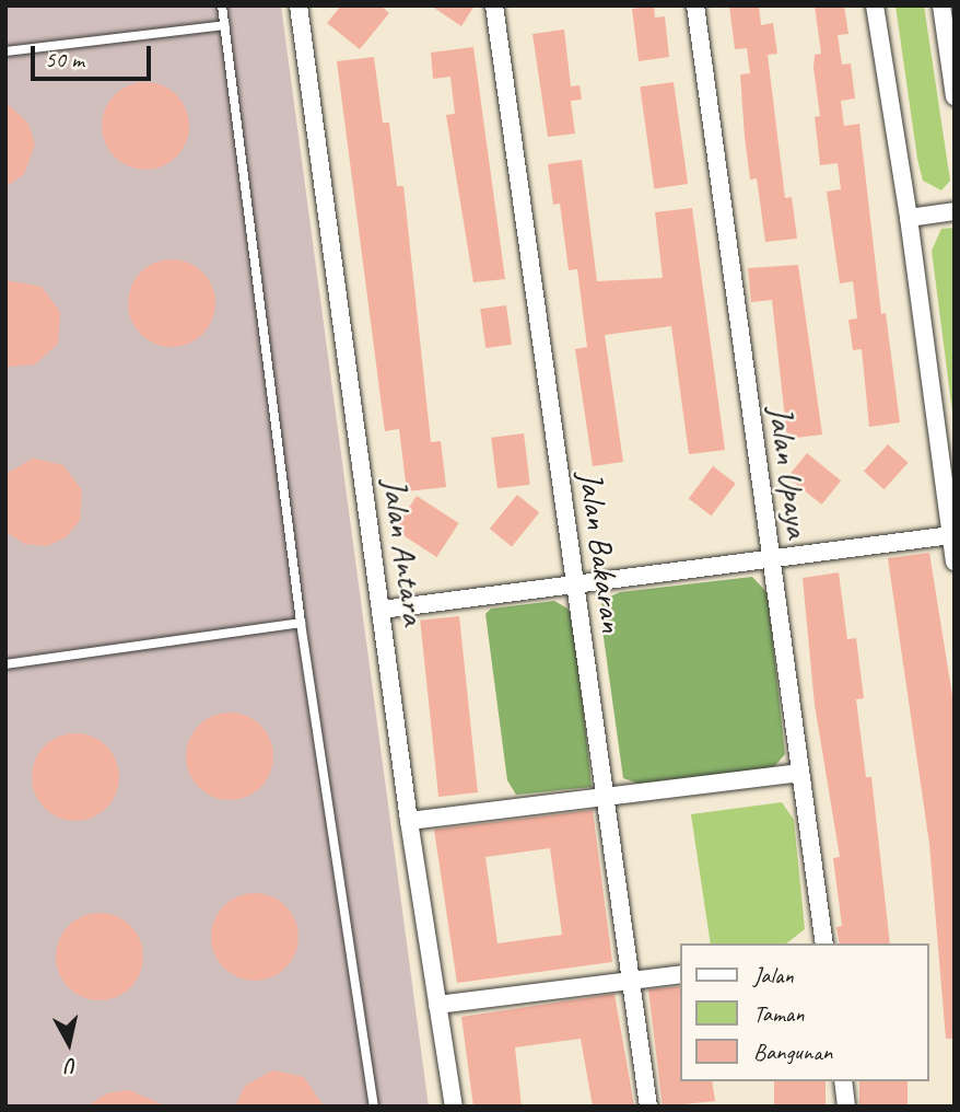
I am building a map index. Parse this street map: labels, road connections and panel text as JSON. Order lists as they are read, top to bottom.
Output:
{
  "streets": {
    "street": ["Jalan Upaya", "Jalan Antara", "Jalan Bakaran"]
  },
  "legend": ["Jalan", "Taman", "Bangunan"],
  "scale_bar": "50 m",
  "north": "bottom"
}
